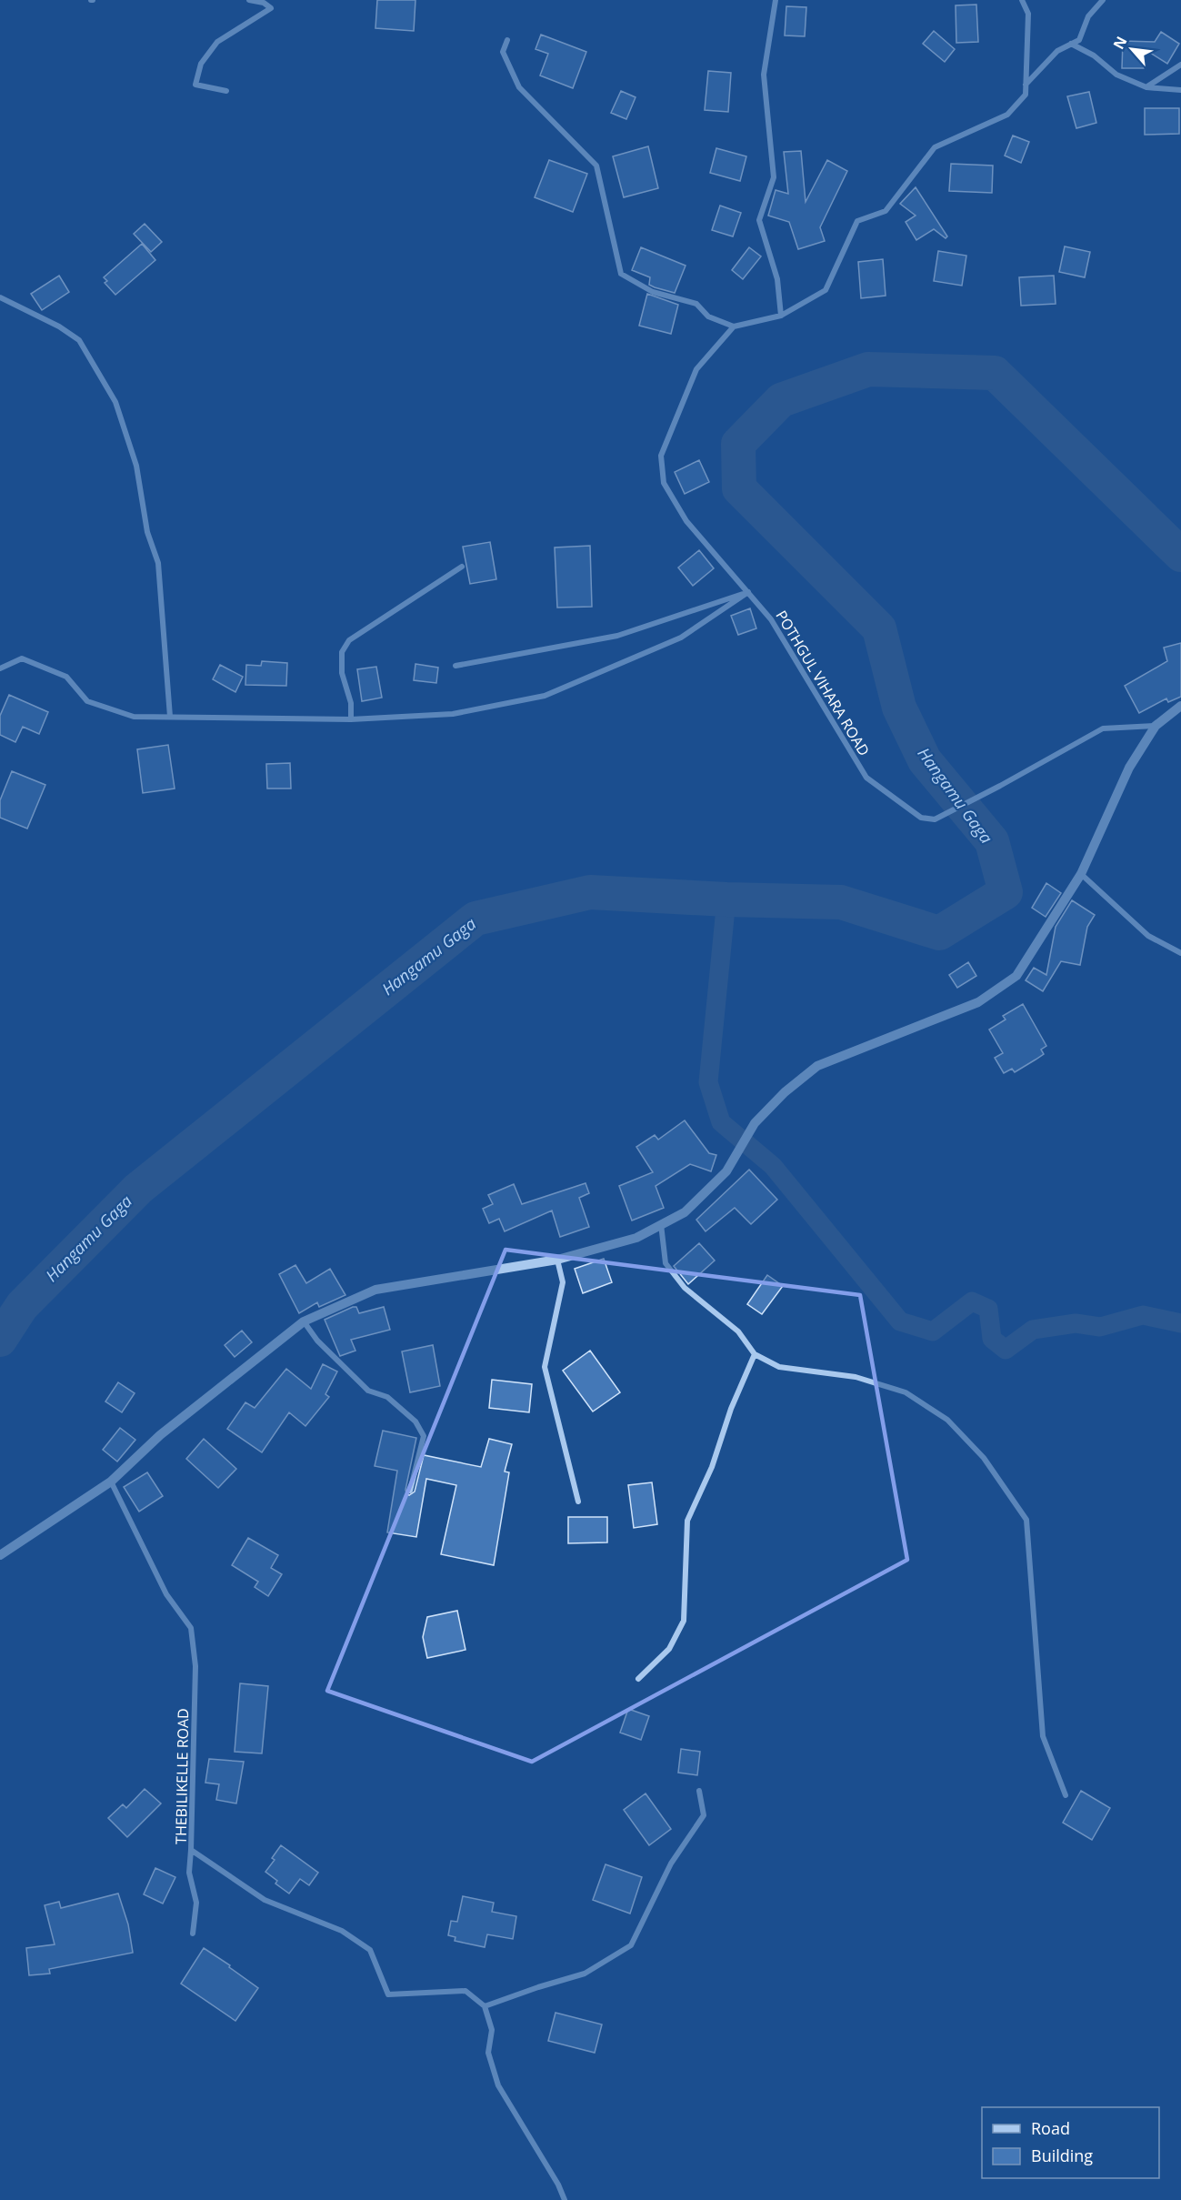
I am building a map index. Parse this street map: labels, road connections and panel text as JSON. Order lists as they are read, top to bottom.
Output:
{
  "streets": {
    "street": ["POTHGUL VIHARA ROAD", "THEBILIKELLE ROAD"]
  },
  "water": ["Hangamu Gaga"],
  "legend": ["Road", "Building"],
  "north": "top left"
}
